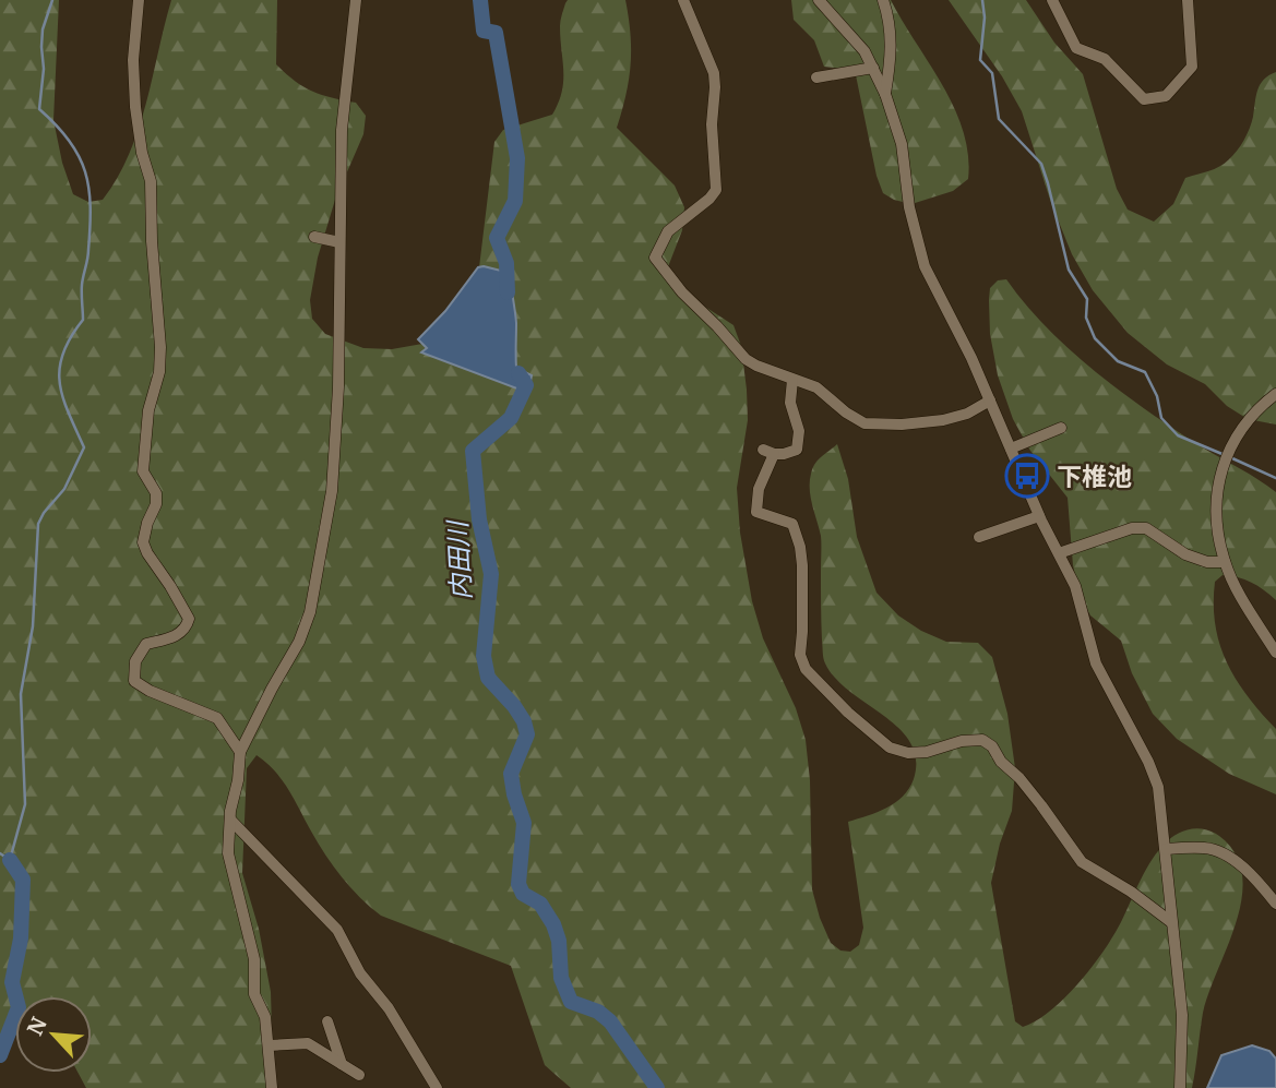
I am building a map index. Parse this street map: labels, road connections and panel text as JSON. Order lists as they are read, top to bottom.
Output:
{
  "water": ["内田川"],
  "places": {
    "bus stop": ["下椎池"]
  },
  "north": "top left"
}
